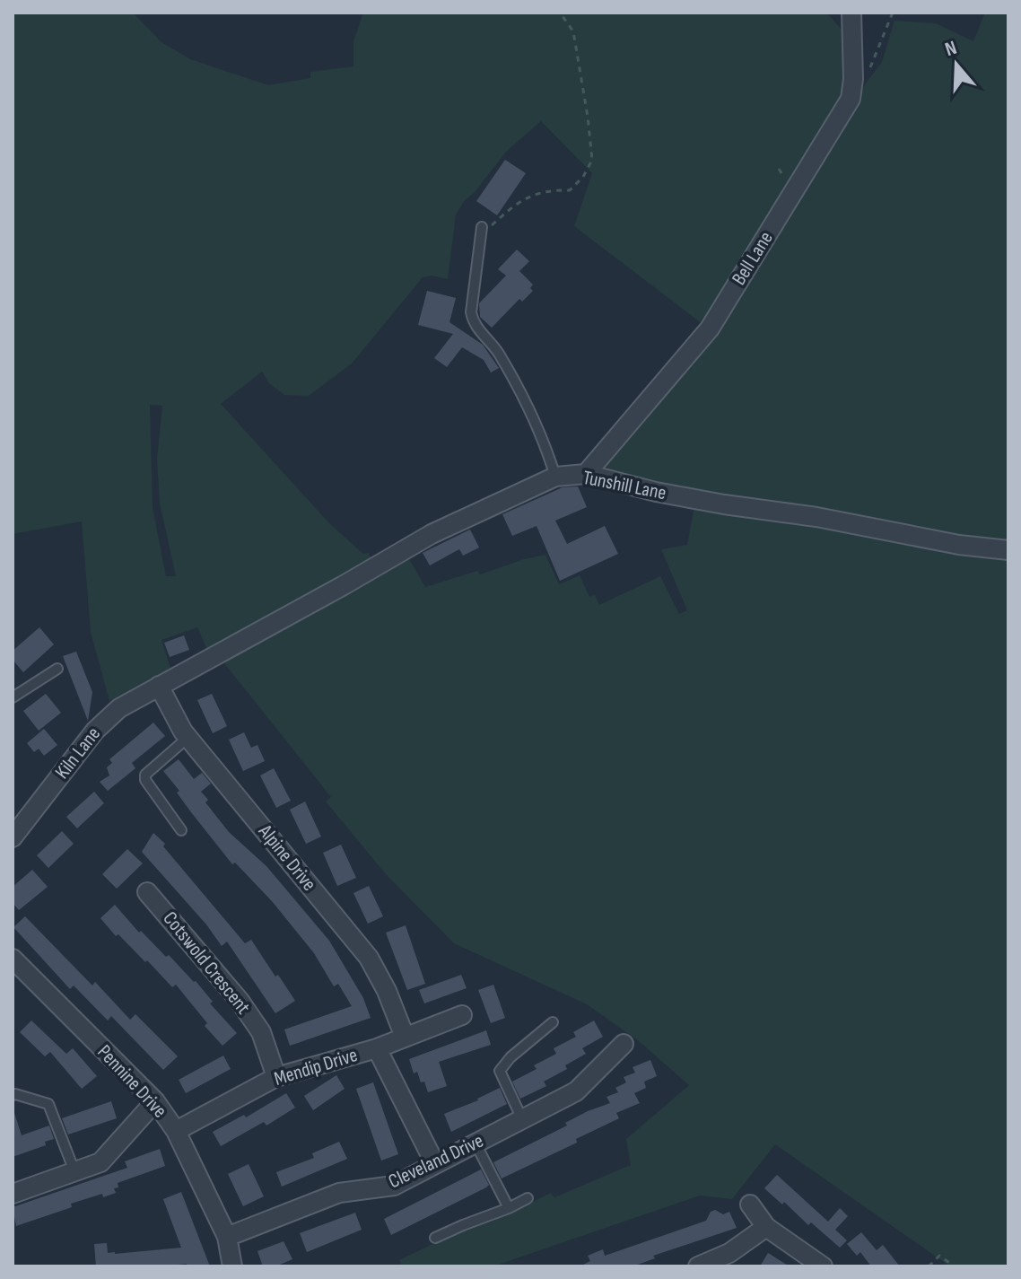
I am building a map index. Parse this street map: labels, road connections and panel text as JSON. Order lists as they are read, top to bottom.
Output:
{
  "streets": {
    "street": [
      "Bell Lane",
      "Tunshill Lane",
      "Kiln Lane",
      "Alpine Drive",
      "Cotswold Crescent",
      "Mendip Drive",
      "Pennine Drive",
      "Cleveland Drive"
    ]
  },
  "crossings": [
    ["Bell Lane", "Tunshill Lane"],
    ["Tunshill Lane", "Kiln Lane"],
    ["Tunshill Lane", "Alpine Drive"],
    ["Kiln Lane", "Alpine Drive"],
    ["Alpine Drive", "Mendip Drive"],
    ["Cotswold Crescent", "Mendip Drive"],
    ["Mendip Drive", "Pennine Drive"],
    ["Pennine Drive", "Cleveland Drive"]
  ],
  "north": "top"
}
